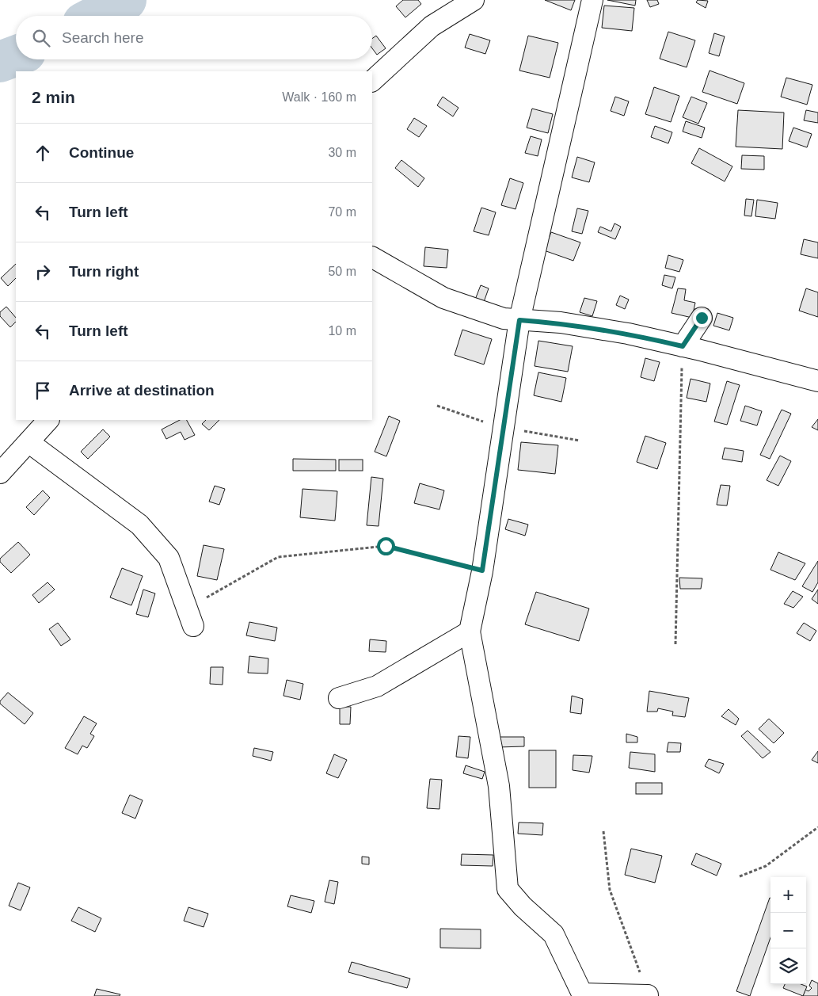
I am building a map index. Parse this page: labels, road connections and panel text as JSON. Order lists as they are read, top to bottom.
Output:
{
  "page": {
    "search": "Search here",
    "heading": ["2 min", "Walk · 160 m"],
    "list": [
      ["Continue", "30 m"],
      ["Turn left", "70 m"],
      ["Turn right", "50 m"],
      ["Turn left", "10 m"],
      "Arrive at destination"
    ],
    "map_buttons": ["+", "−"]
  }
}
